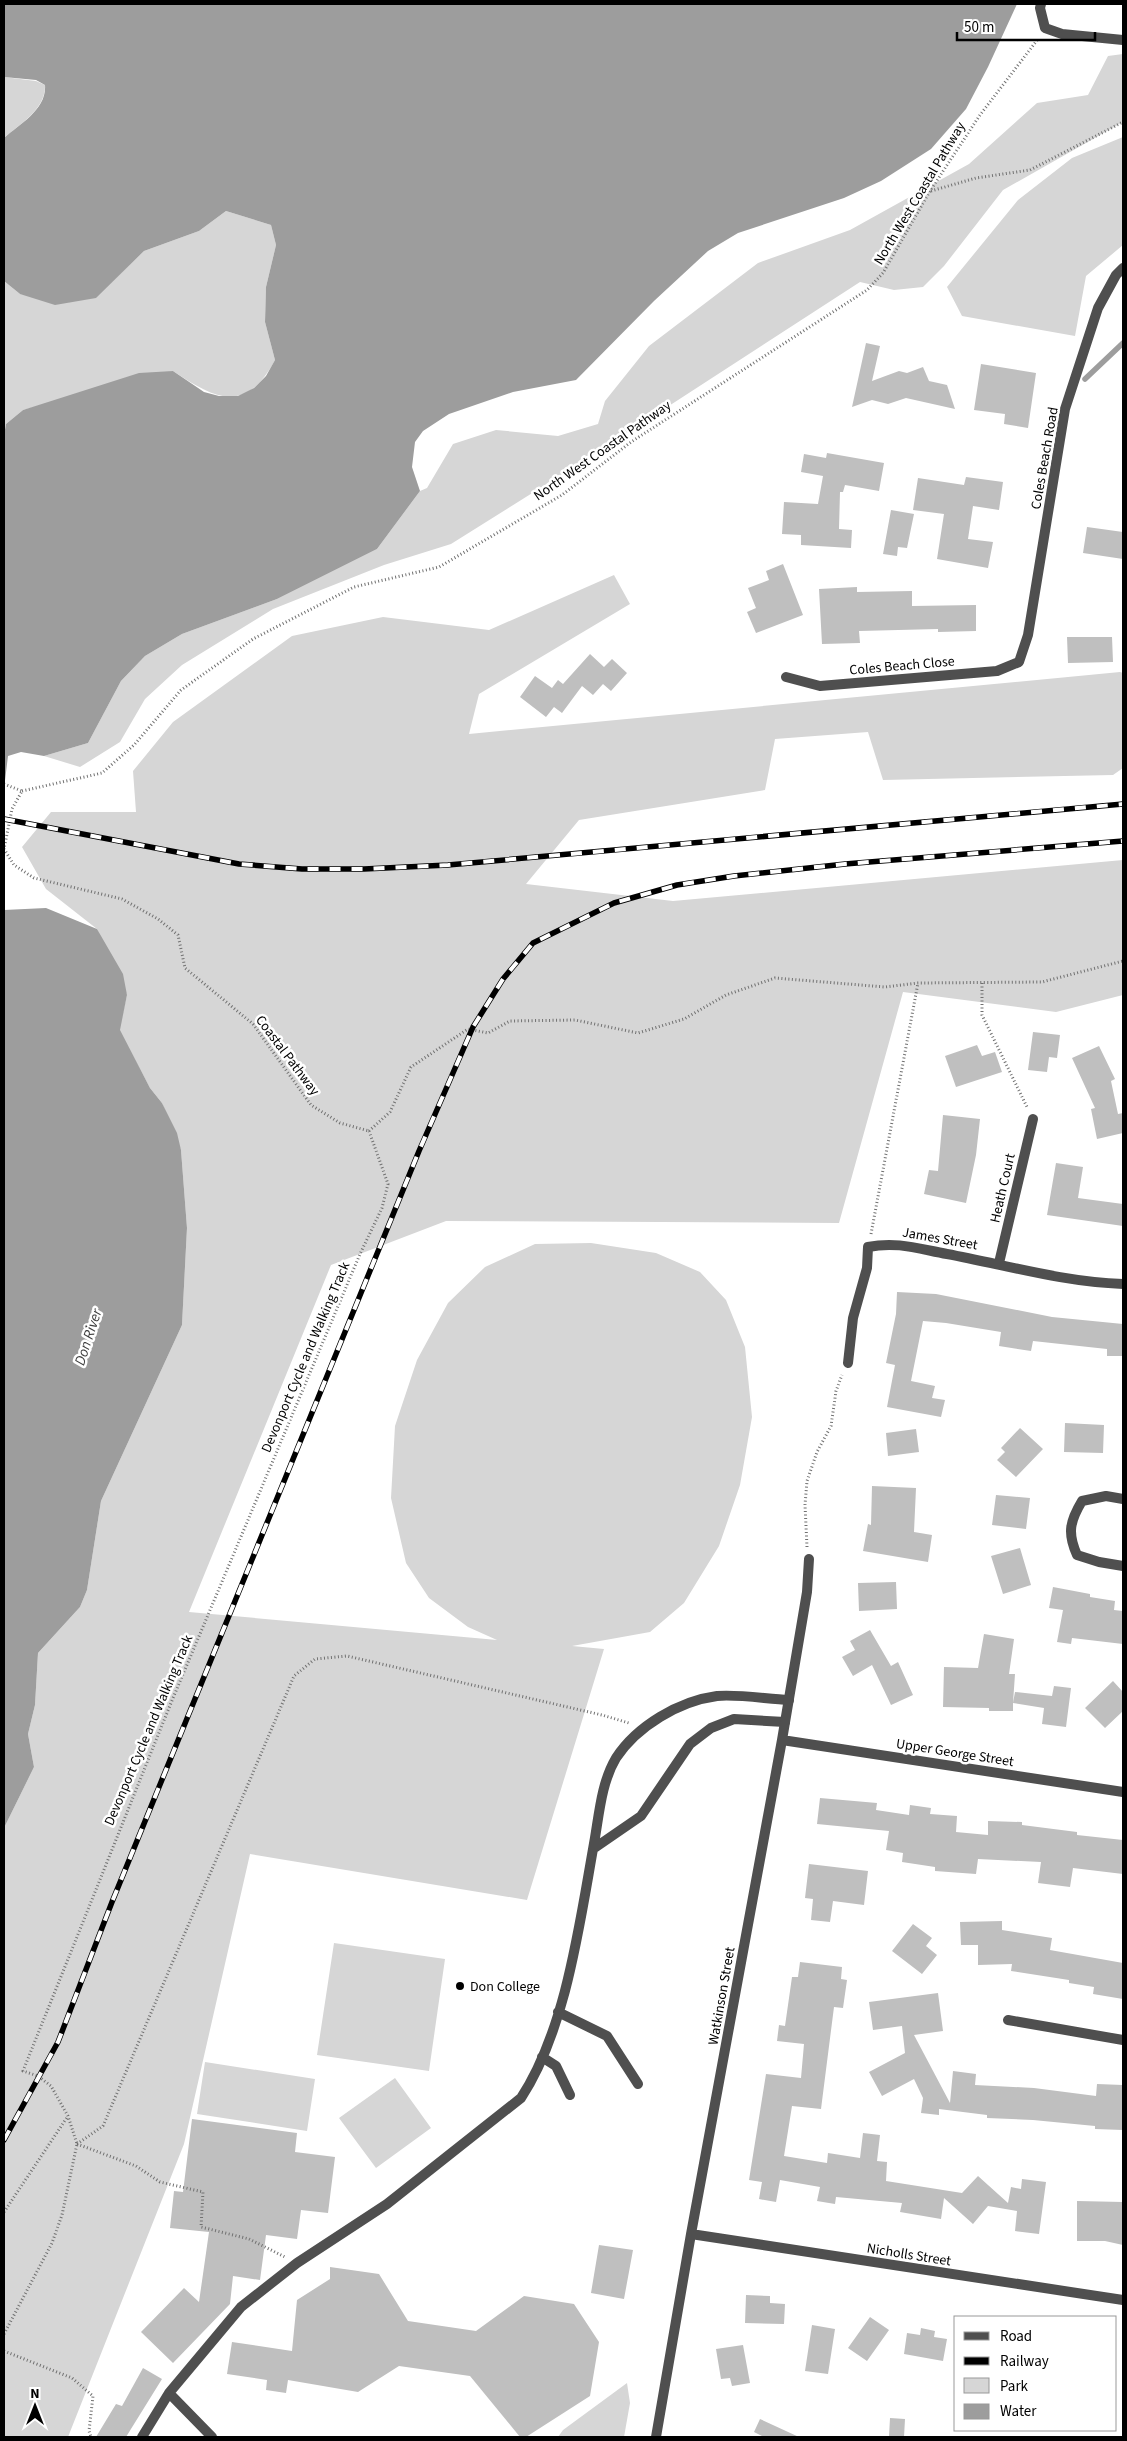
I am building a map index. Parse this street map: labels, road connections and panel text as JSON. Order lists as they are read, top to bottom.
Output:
{
  "streets": {
    "street": [
      "Coles Beach Road",
      "Coles Beach Close",
      "Heath Court",
      "James Street",
      "Upper George Street",
      "Watkinson Street",
      "Nicholls Street"
    ],
    "path": ["North West Coastal Pathway", "Coastal Pathway", "Devonport Cycle and Walking Track"]
  },
  "crossings": [
    ["North West Coastal Pathway", "Coastal Pathway"],
    ["Coles Beach Road", "Coles Beach Close"],
    ["Coastal Pathway", "Devonport Cycle and Walking Track"],
    ["Heath Court", "James Street"],
    ["Upper George Street", "Watkinson Street"],
    ["Watkinson Street", "Nicholls Street"]
  ],
  "water": ["Don River"],
  "places": ["Don College"],
  "legend": [
    "Road",
    "Railway",
    "Park",
    "Water"
  ],
  "scale_bar": "50 m",
  "north": "top"
}
